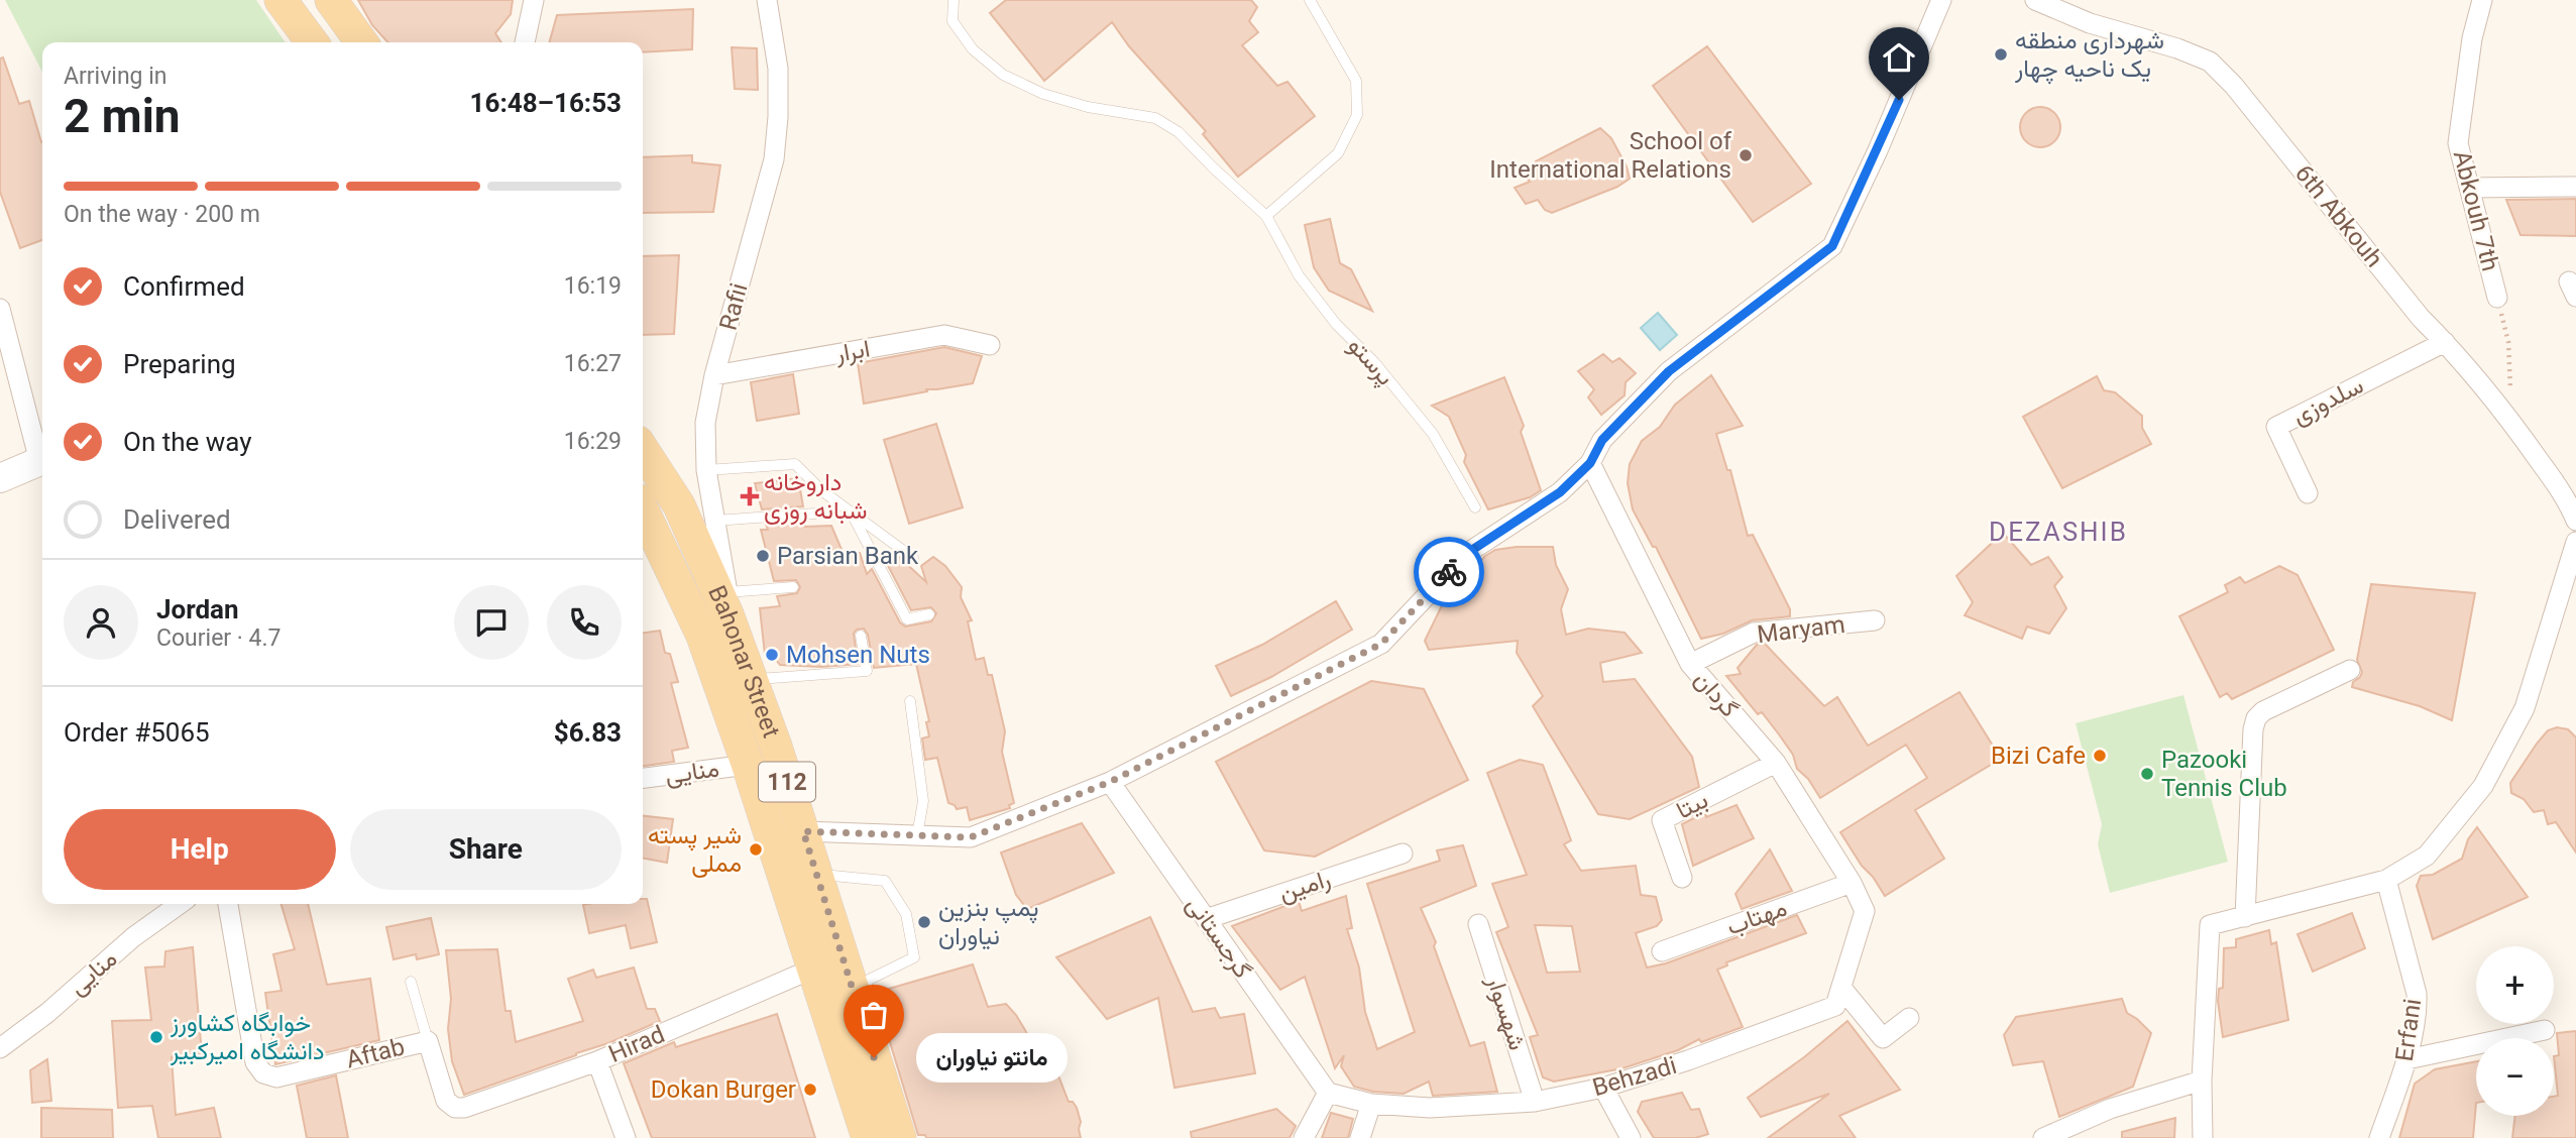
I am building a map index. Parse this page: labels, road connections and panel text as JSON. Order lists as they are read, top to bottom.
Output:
{
  "streets": {
    "main road": ["Bahonar Street", "112"],
    "street": [
      "Abkouh 7th",
      "6th Abkouh",
      "Rafii",
      "ابرار",
      "سلدوزی",
      "Maryam",
      "گردان",
      "منایی",
      "بیتا",
      "رامین",
      "مهتاب",
      "گرجستانی",
      "شهسوار",
      "Erfani",
      "Hirad",
      "Aftab",
      "Behzadi"
    ],
    "lane": ["پرستو"]
  },
  "crossings": [
    ["Abkouh 7th", "6th Abkouh"],
    ["6th Abkouh", "سلدوزی"],
    ["Rafii", "ابرار"],
    ["Rafii", "Bahonar Street"],
    ["Maryam", "گردان"],
    ["Bahonar Street", "منایی"],
    ["Bahonar Street", "Hirad"],
    ["گردان", "بیتا"],
    ["گردان", "مهتاب"],
    ["گردان", "Behzadi"],
    ["رامین", "گرجستانی"],
    ["گرجستانی", "Behzadi"],
    ["شهسوار", "Behzadi"],
    ["Hirad", "Aftab"]
  ],
  "districts": ["DEZASHIB"],
  "places": {
    "other": [
      "شهرداری منطقه یک ناحیه چهار",
      "School of International Relations",
      "Parsian Bank",
      "Mohsen Nuts",
      "Bizi Cafe",
      "Pazooki Tennis Club",
      "شیر پسته مملی",
      "پمپ بنزین نیاوران",
      "خوابگاه کشاورز دانشگاه امیرکبیر",
      "مانتو نیاوران",
      "Dokan Burger"
    ],
    "health": ["داروخانه شبانه روزی"]
  },
  "page": {
    "heading": ["2 min", "Arriving in", "16:48–16:53"],
    "panel": [
      "Jordan",
      "Courier · 4.7",
      "Order #5065",
      "$6.83"
    ],
    "bar": "On the way · 200 m",
    "list": [
      ["Confirmed", "16:19"],
      ["Preparing", "16:27"],
      ["On the way", "16:29"],
      "Delivered"
    ],
    "buttons": ["Help", "Share"],
    "map_buttons": ["+", "−"],
    "bubble": "مانتو نیاوران"
  }
}
